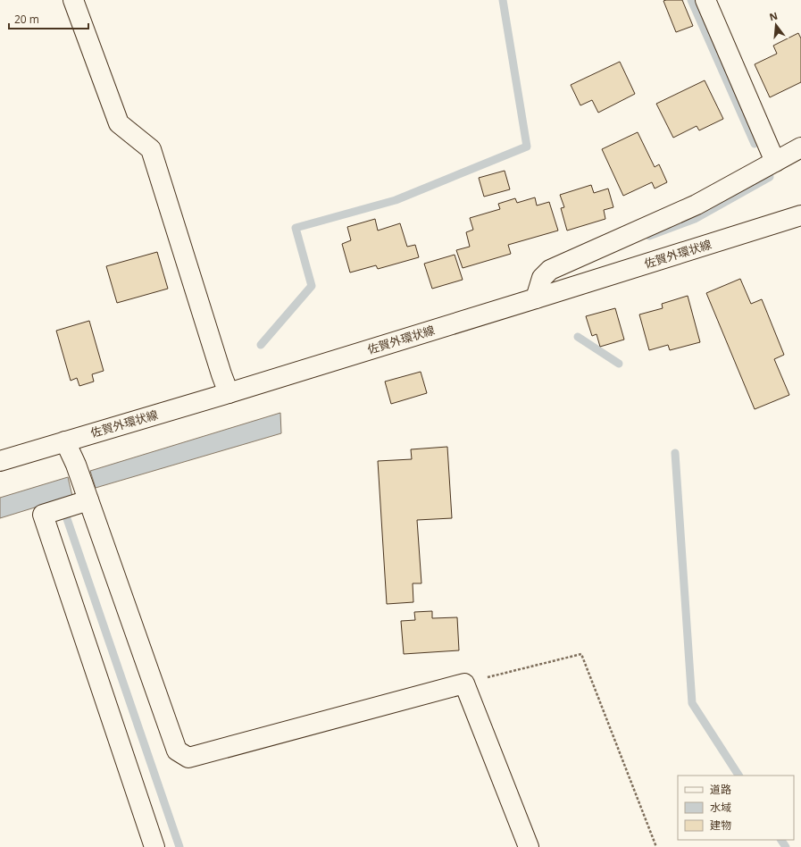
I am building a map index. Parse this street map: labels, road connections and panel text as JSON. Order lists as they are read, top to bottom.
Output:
{
  "streets": {
    "street": ["佐賀外環状線"]
  },
  "legend": ["道路", "水域", "建物"],
  "scale_bar": "20 m",
  "north": "top"
}
